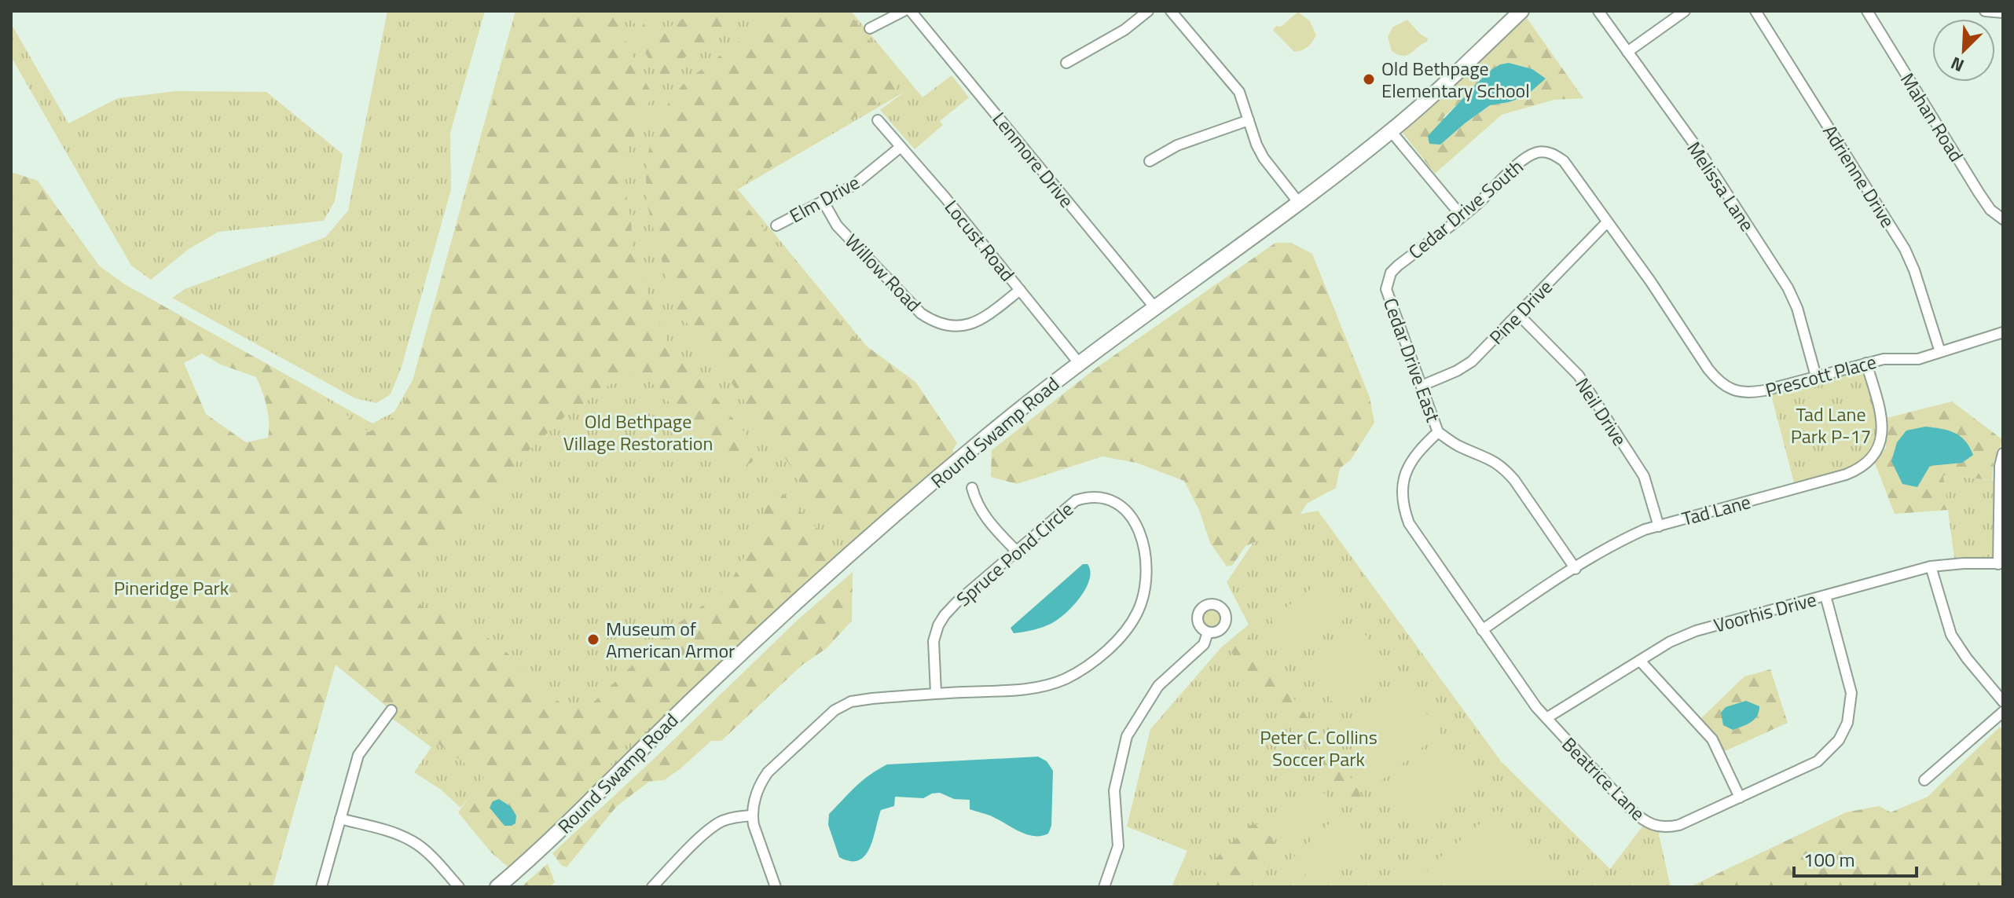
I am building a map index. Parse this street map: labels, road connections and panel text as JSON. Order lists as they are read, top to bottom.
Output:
{
  "streets": {
    "main road": ["Round Swamp Road"],
    "street": [
      "Mahan Road",
      "Lenmore Drive",
      "Adrienne Drive",
      "Melissa Lane",
      "Elm Drive",
      "Cedar Drive South",
      "Locust Road",
      "Willow Road",
      "Pine Drive",
      "Cedar Drive East",
      "Prescott Place",
      "Neil Drive",
      "Tad Lane",
      "Spruce Pond Circle",
      "Voorhis Drive",
      "Beatrice Lane"
    ]
  },
  "crossings": [
    ["Lenmore Drive", "Round Swamp Road"],
    ["Adrienne Drive", "Prescott Place"],
    ["Melissa Lane", "Prescott Place"],
    ["Elm Drive", "Locust Road"],
    ["Elm Drive", "Willow Road"],
    ["Cedar Drive South", "Cedar Drive East"],
    ["Cedar Drive South", "Prescott Place"],
    ["Locust Road", "Willow Road"],
    ["Locust Road", "Round Swamp Road"],
    ["Pine Drive", "Cedar Drive East"],
    ["Pine Drive", "Prescott Place"],
    ["Pine Drive", "Neil Drive"],
    ["Cedar Drive East", "Tad Lane"],
    ["Cedar Drive East", "Beatrice Lane"],
    ["Prescott Place", "Tad Lane"],
    ["Neil Drive", "Tad Lane"],
    ["Tad Lane", "Beatrice Lane"],
    ["Voorhis Drive", "Beatrice Lane"]
  ],
  "parks": [
    "Tad Lane Park P-17",
    "Old Bethpage Village Restoration",
    "Pineridge Park",
    "Peter C. Collins Soccer Park"
  ],
  "places": ["Old Bethpage Elementary School", "Museum of American Armor"],
  "scale_bar": "100 m",
  "north": "bottom left"
}
